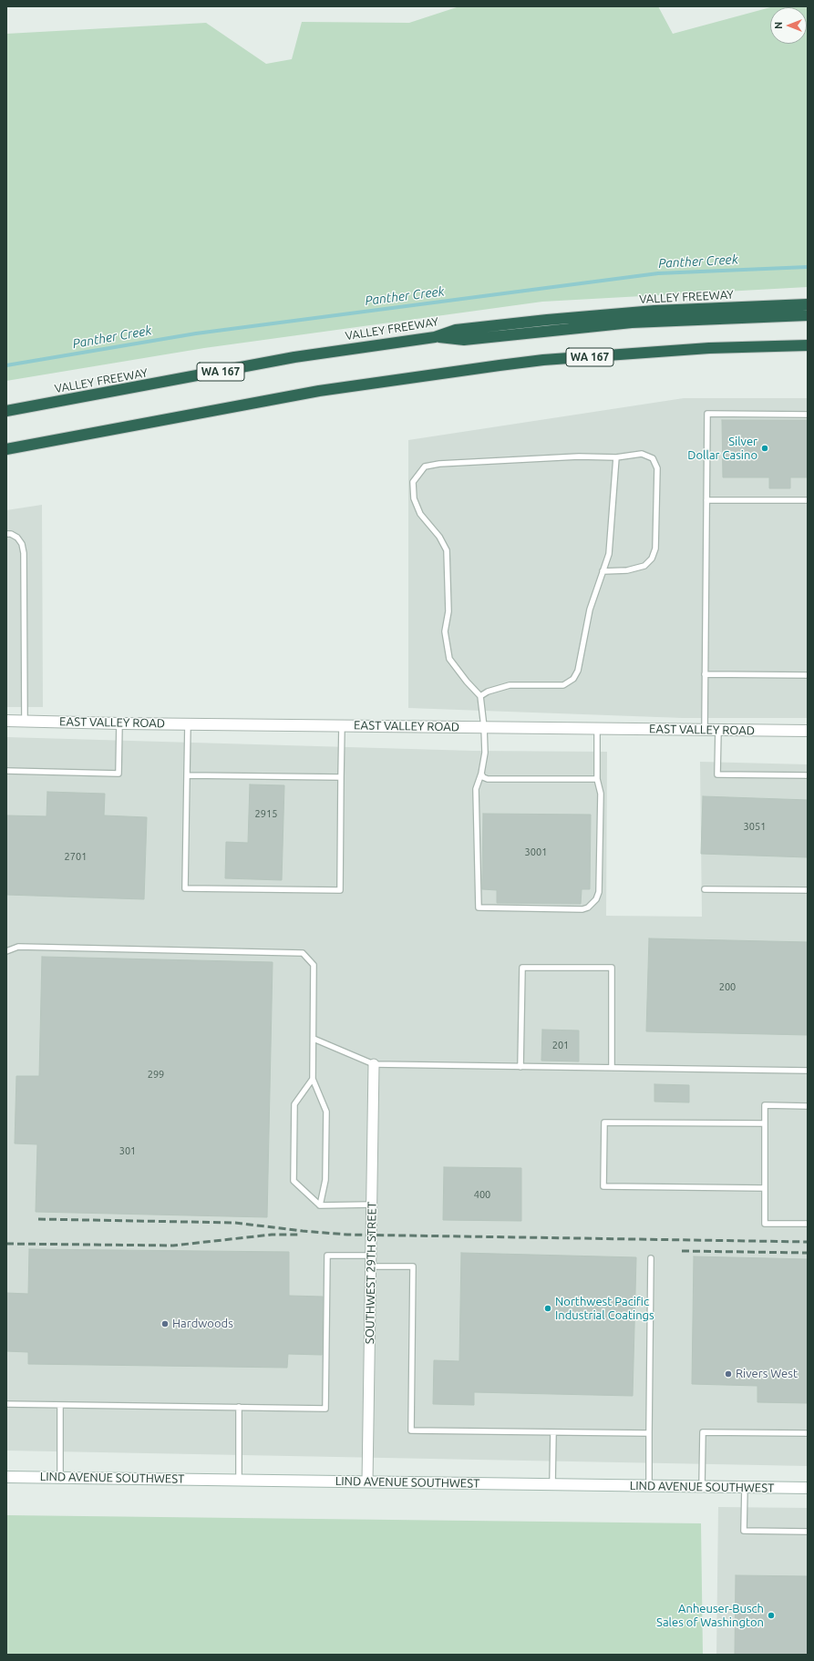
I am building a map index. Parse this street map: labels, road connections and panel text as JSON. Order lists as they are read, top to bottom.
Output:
{
  "streets": {
    "highway": ["VALLEY FREEWAY", "WA 167"],
    "street": ["EAST VALLEY ROAD", "SOUTHWEST 29TH STREET", "LIND AVENUE SOUTHWEST"]
  },
  "crossings": [
    ["SOUTHWEST 29TH STREET", "LIND AVENUE SOUTHWEST"]
  ],
  "water": ["Panther Creek"],
  "places": [
    "Silver Dollar Casino",
    "Northwest Pacific Industrial Coatings",
    "Hardwoods",
    "Rivers West",
    "Anheuser-Busch Sales of Washington"
  ],
  "house_numbers": [
    "2915",
    "3051",
    "3001",
    "2701",
    "200",
    "201",
    "299",
    "301",
    "400"
  ],
  "north": "left"
}
